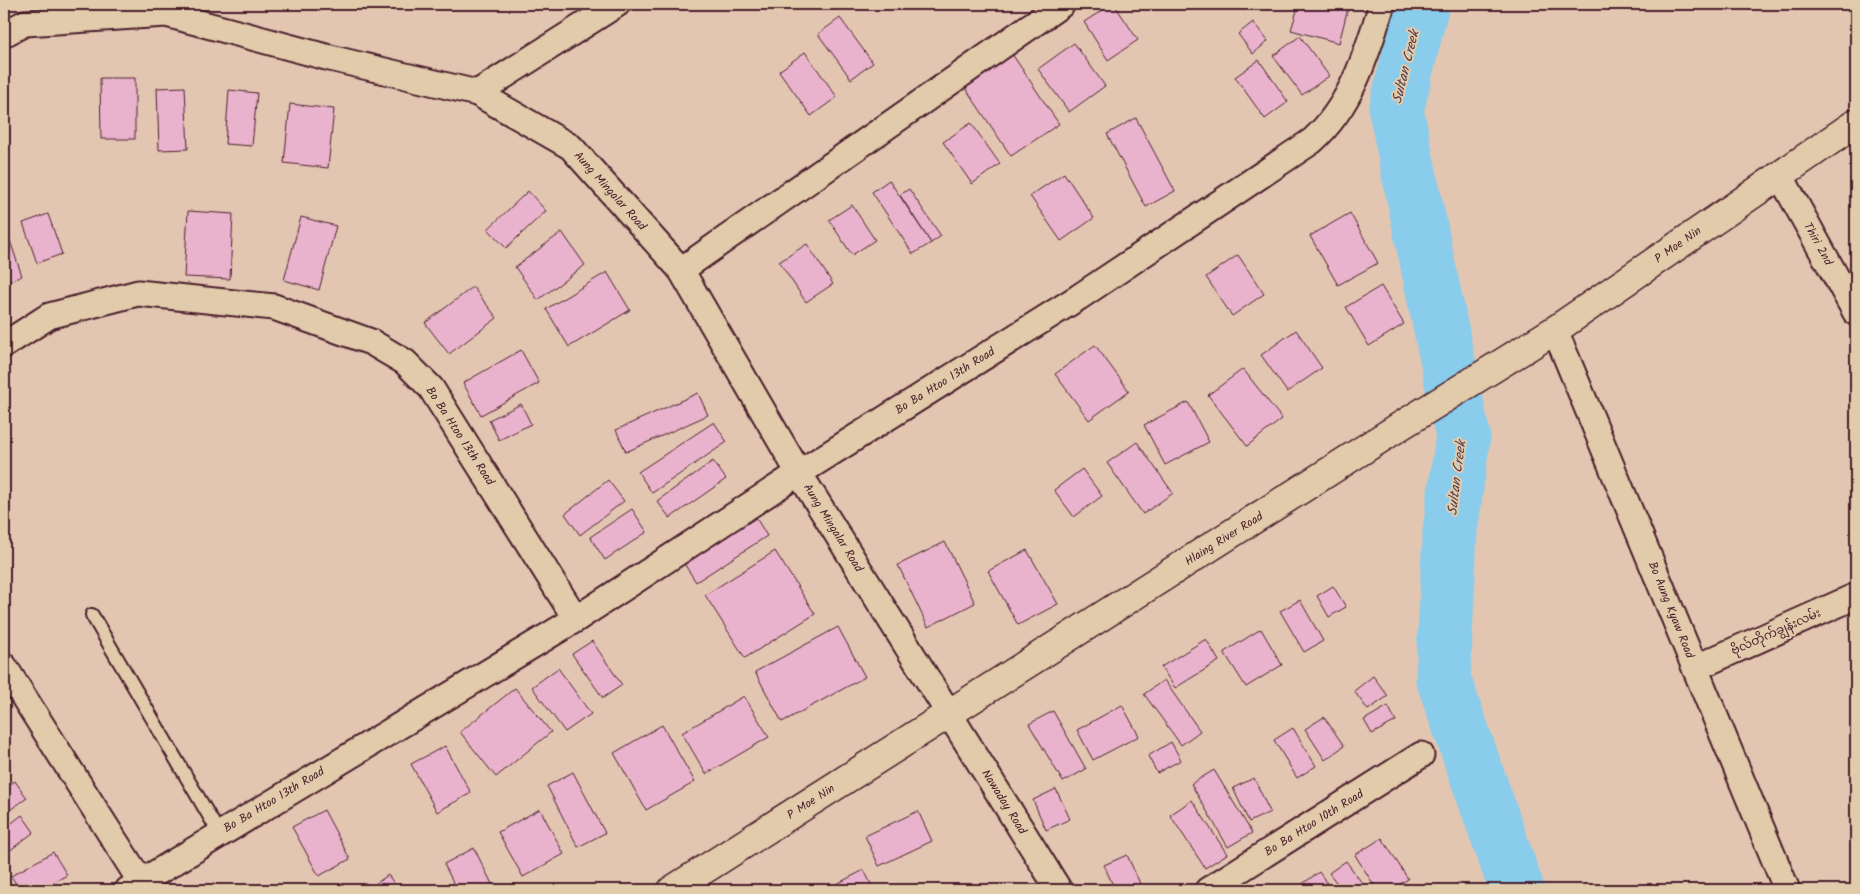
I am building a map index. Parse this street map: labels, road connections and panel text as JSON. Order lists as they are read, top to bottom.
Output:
{
  "streets": {
    "street": [
      "Aung Mingalar Road",
      "Thiri 2nd",
      "P Moe Nin",
      "Bo Ba Htoo 13th Road",
      "Hlaing River Road",
      "Bo Aung Kyaw Road",
      "ဗိုလ်တိုက်ချွန်းလမ်း",
      "Nawaday Road",
      "Bo Ba Htoo 10th Road"
    ]
  },
  "crossings": [
    ["Aung Mingalar Road", "P Moe Nin"],
    ["Aung Mingalar Road", "Bo Ba Htoo 13th Road"],
    ["Aung Mingalar Road", "Hlaing River Road"],
    ["Aung Mingalar Road", "Nawaday Road"],
    ["Thiri 2nd", "P Moe Nin"],
    ["P Moe Nin", "Hlaing River Road"],
    ["P Moe Nin", "Bo Aung Kyaw Road"],
    ["P Moe Nin", "Nawaday Road"],
    ["Hlaing River Road", "Nawaday Road"],
    ["Bo Aung Kyaw Road", "ဗိုလ်တိုက်ချွန်းလမ်း"]
  ],
  "water": ["Sultan Creek"]
}
